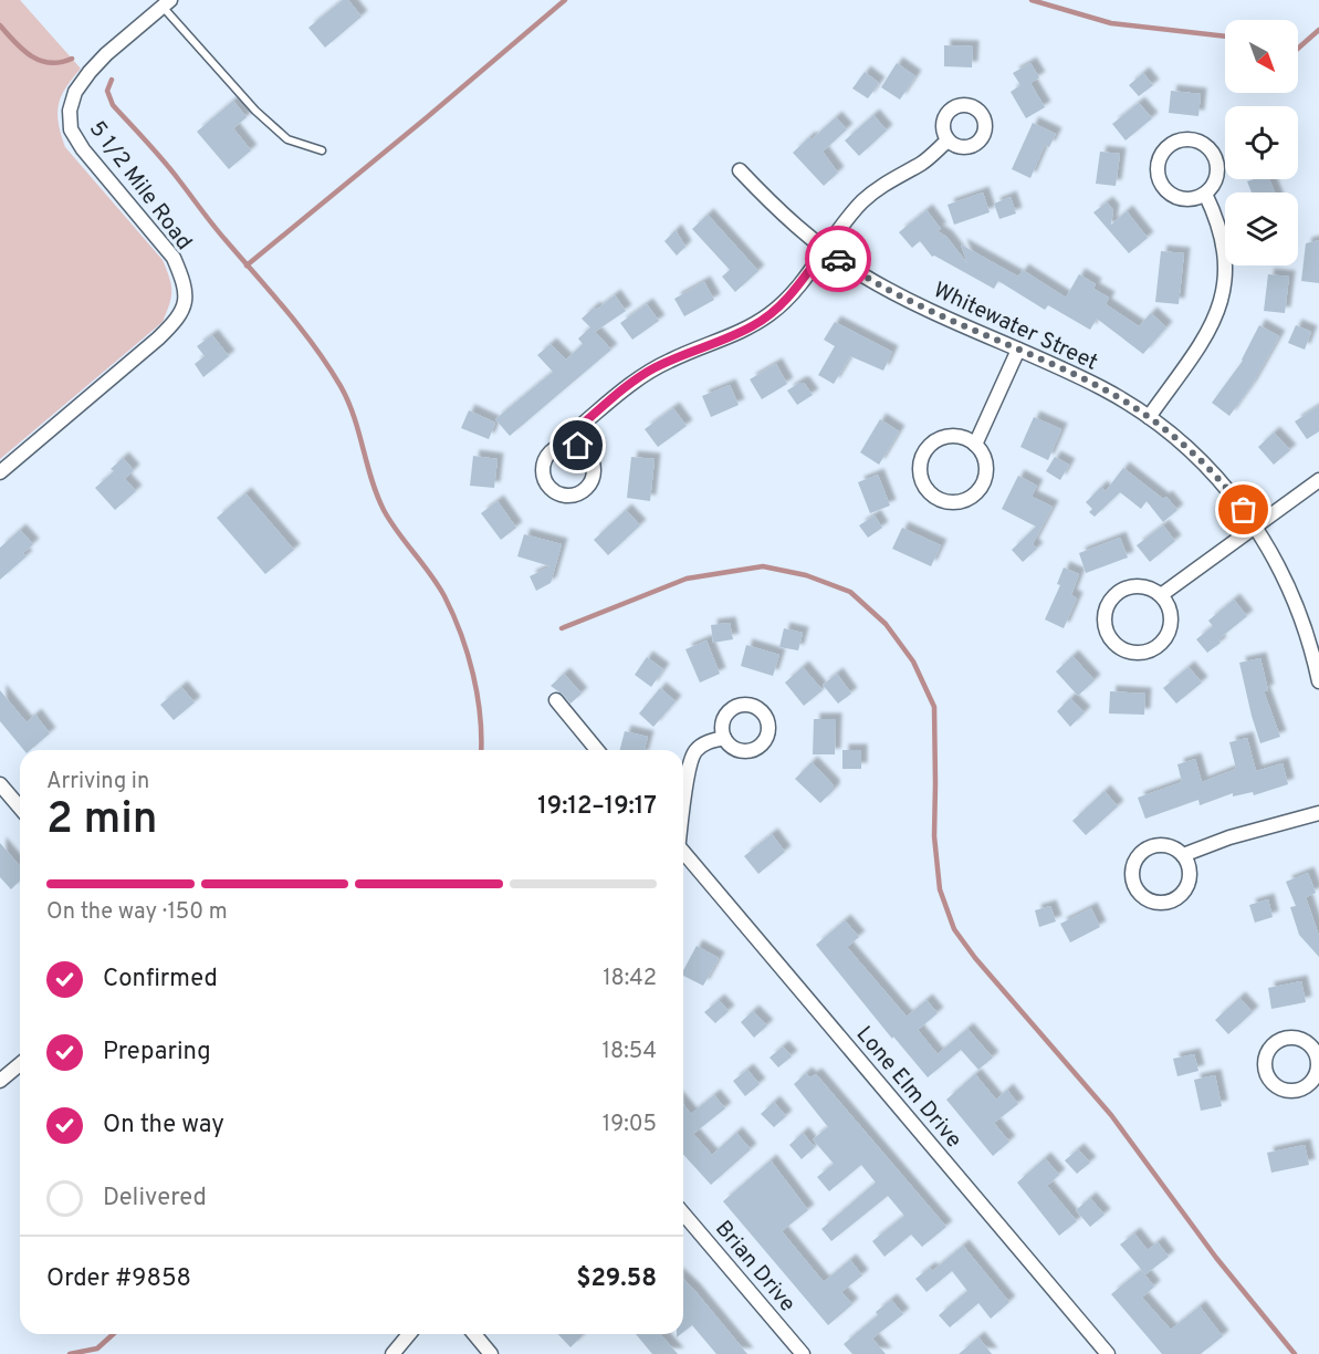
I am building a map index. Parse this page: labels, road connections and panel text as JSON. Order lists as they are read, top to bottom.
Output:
{
  "streets": {
    "street": [
      "5 1/2 Mile Road",
      "Whitewater Street",
      "Lone Elm Drive",
      "Brian Drive"
    ]
  },
  "north": "bottom right",
  "page": {
    "heading": ["2 min", "Arriving in", "19:12–19:17"],
    "panel": ["Order #9858", "$29.58"],
    "bar": "On the way · 150 m",
    "list": [
      ["Confirmed", "18:42"],
      ["Preparing", "18:54"],
      ["On the way", "19:05"],
      "Delivered"
    ]
  }
}
